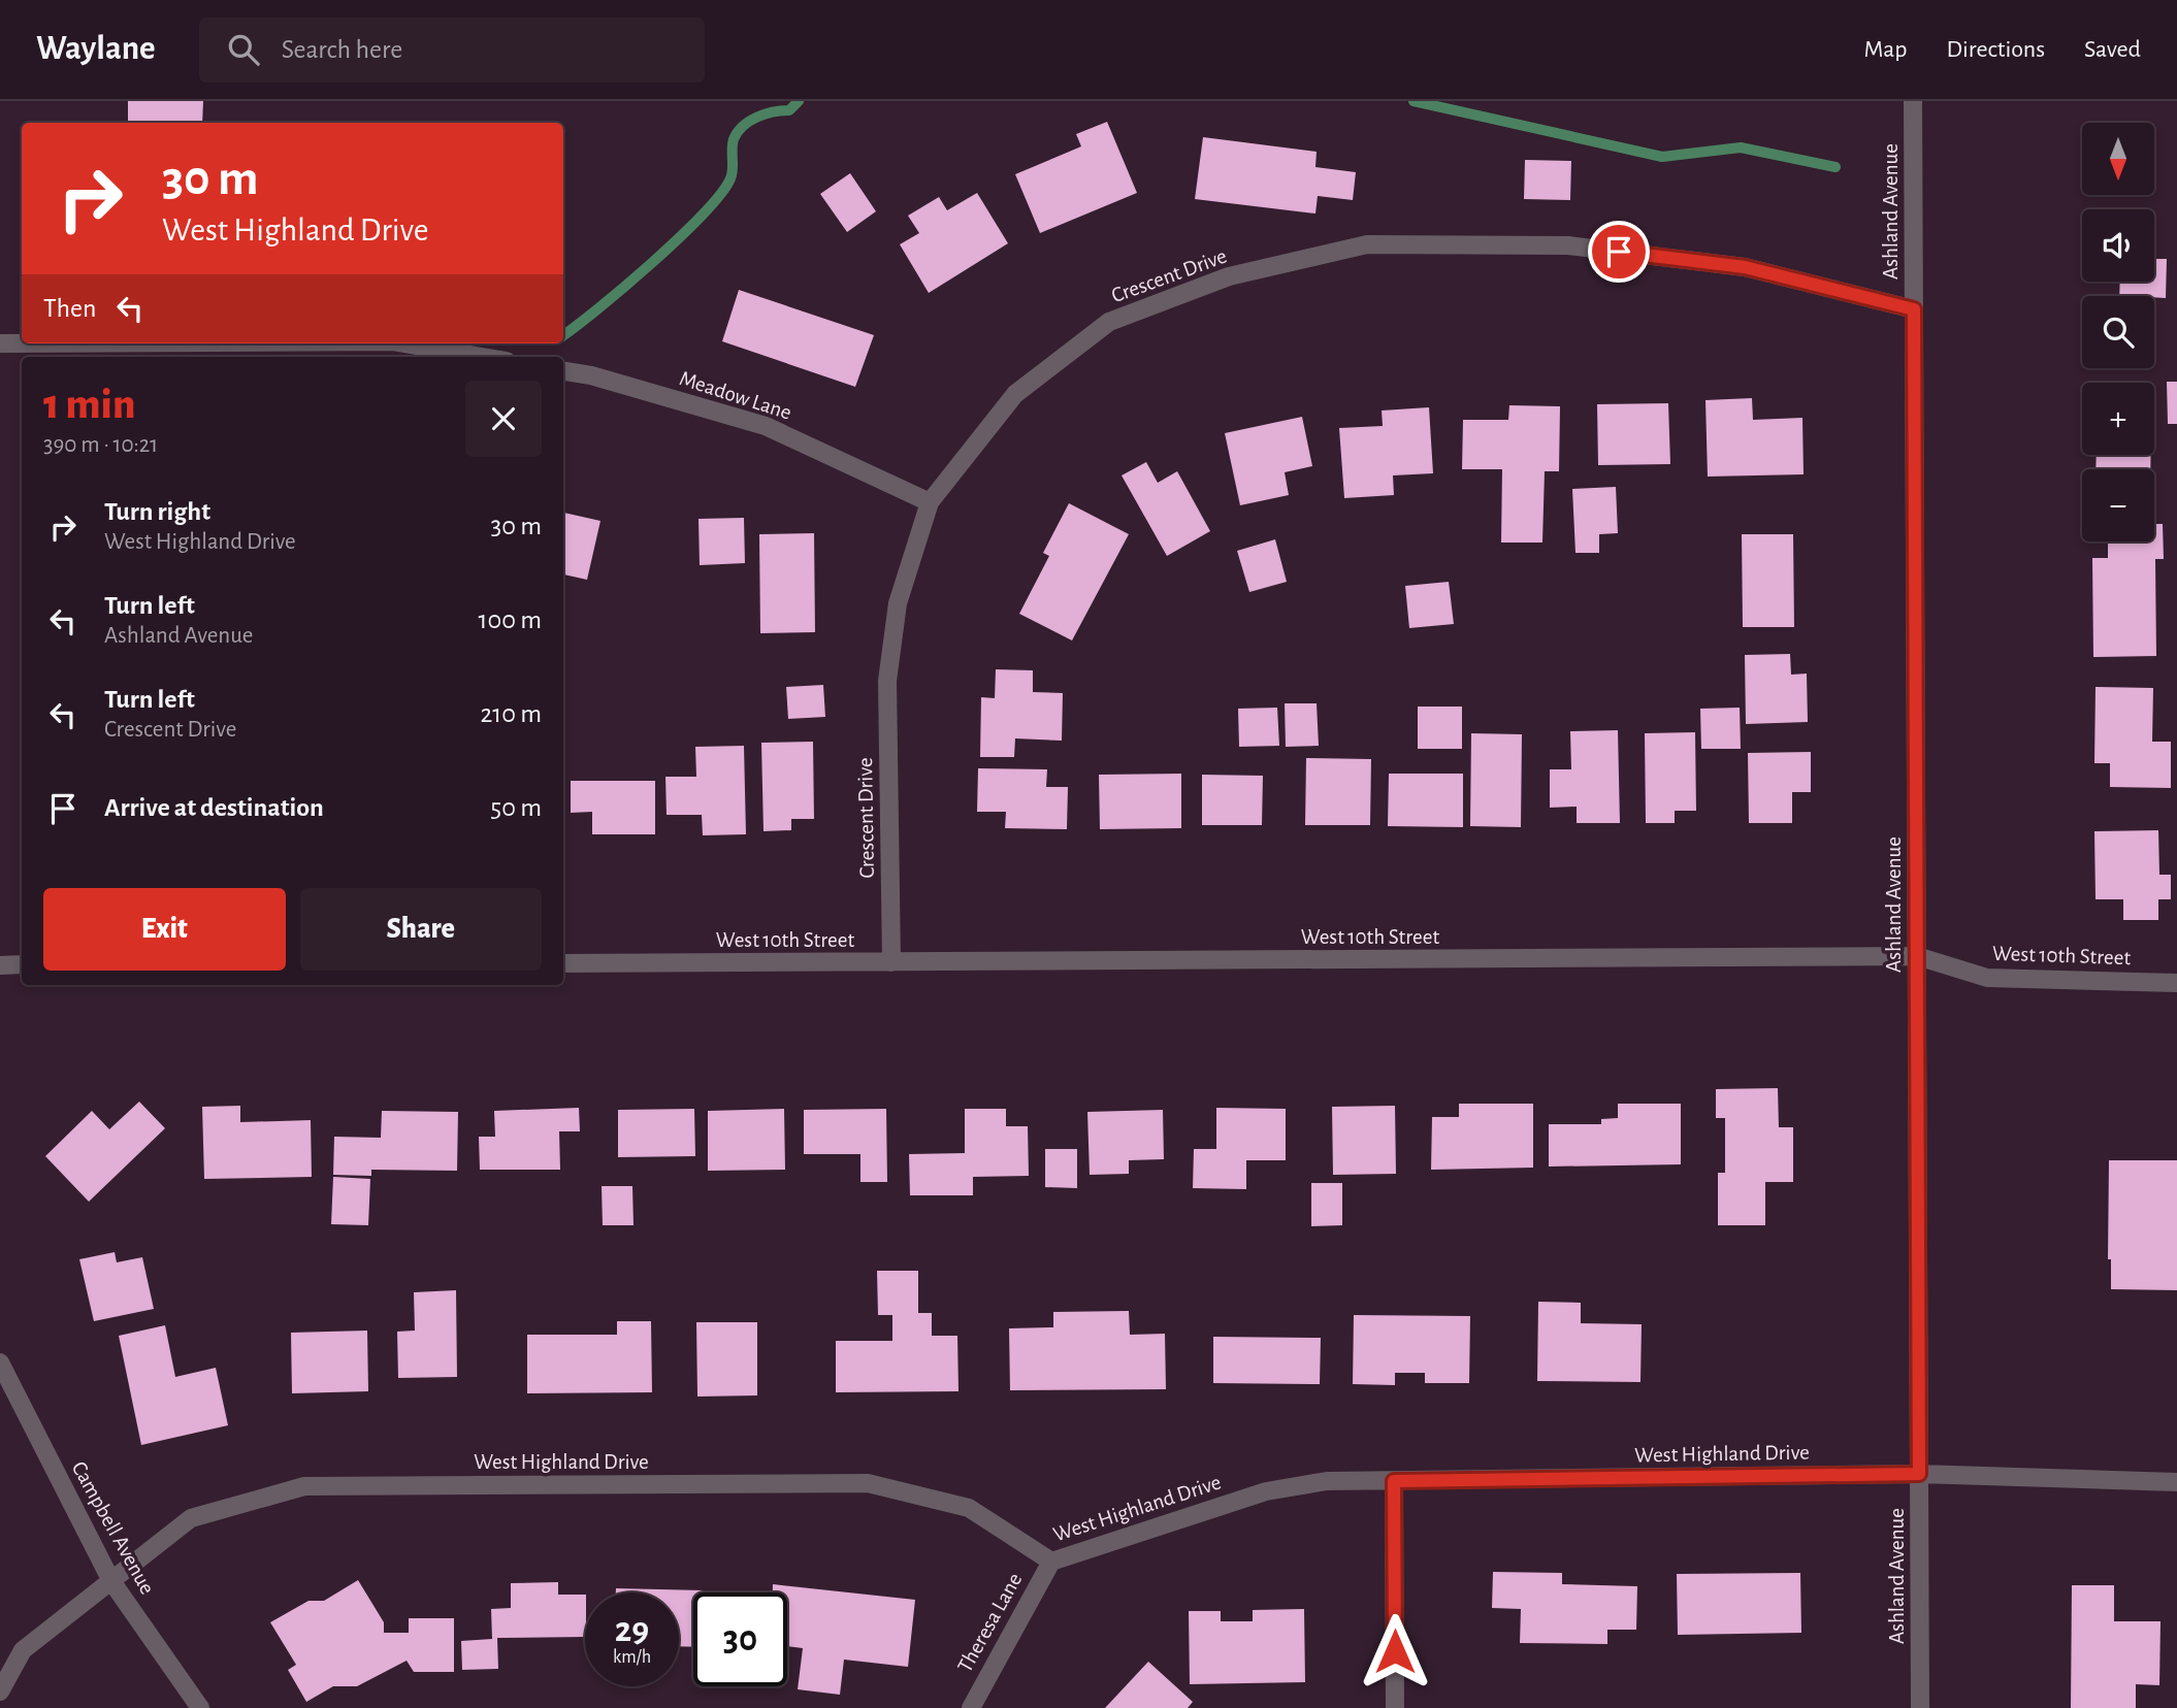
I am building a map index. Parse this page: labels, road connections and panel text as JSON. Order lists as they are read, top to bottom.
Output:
{
  "streets": {
    "street": [
      "Ashland Avenue",
      "Crescent Drive",
      "Meadow Lane",
      "West 10th Street",
      "West Highland Drive",
      "Campbell Avenue",
      "Theresa Lane"
    ]
  },
  "crossings": [
    ["Ashland Avenue", "Crescent Drive"],
    ["Ashland Avenue", "West 10th Street"],
    ["Ashland Avenue", "West Highland Drive"],
    ["Crescent Drive", "Meadow Lane"],
    ["Crescent Drive", "West 10th Street"],
    ["West Highland Drive", "Campbell Avenue"],
    ["West Highland Drive", "Theresa Lane"]
  ],
  "north": "bottom",
  "page": {
    "header": "Waylane",
    "search": "Search here",
    "nav": ["Map", "Directions", "Saved"],
    "map_buttons": ["+", "−"],
    "turn": ["30 m", "West Highland Drive"],
    "then": "Then",
    "heading": ["1 min", "390 m · 10:21"],
    "list": [
      {
        "name": "Turn right",
        "note": "West Highland Drive",
        "value": "30 m"
      },
      {
        "name": "Turn left",
        "note": "Ashland Avenue",
        "value": "100 m"
      },
      {
        "name": "Turn left",
        "note": "Crescent Drive",
        "value": "210 m"
      },
      {
        "name": "Arrive at destination",
        "value": "50 m"
      }
    ],
    "buttons": ["Exit", "Share"],
    "speed": "29 km/h",
    "limit": "30"
  }
}
